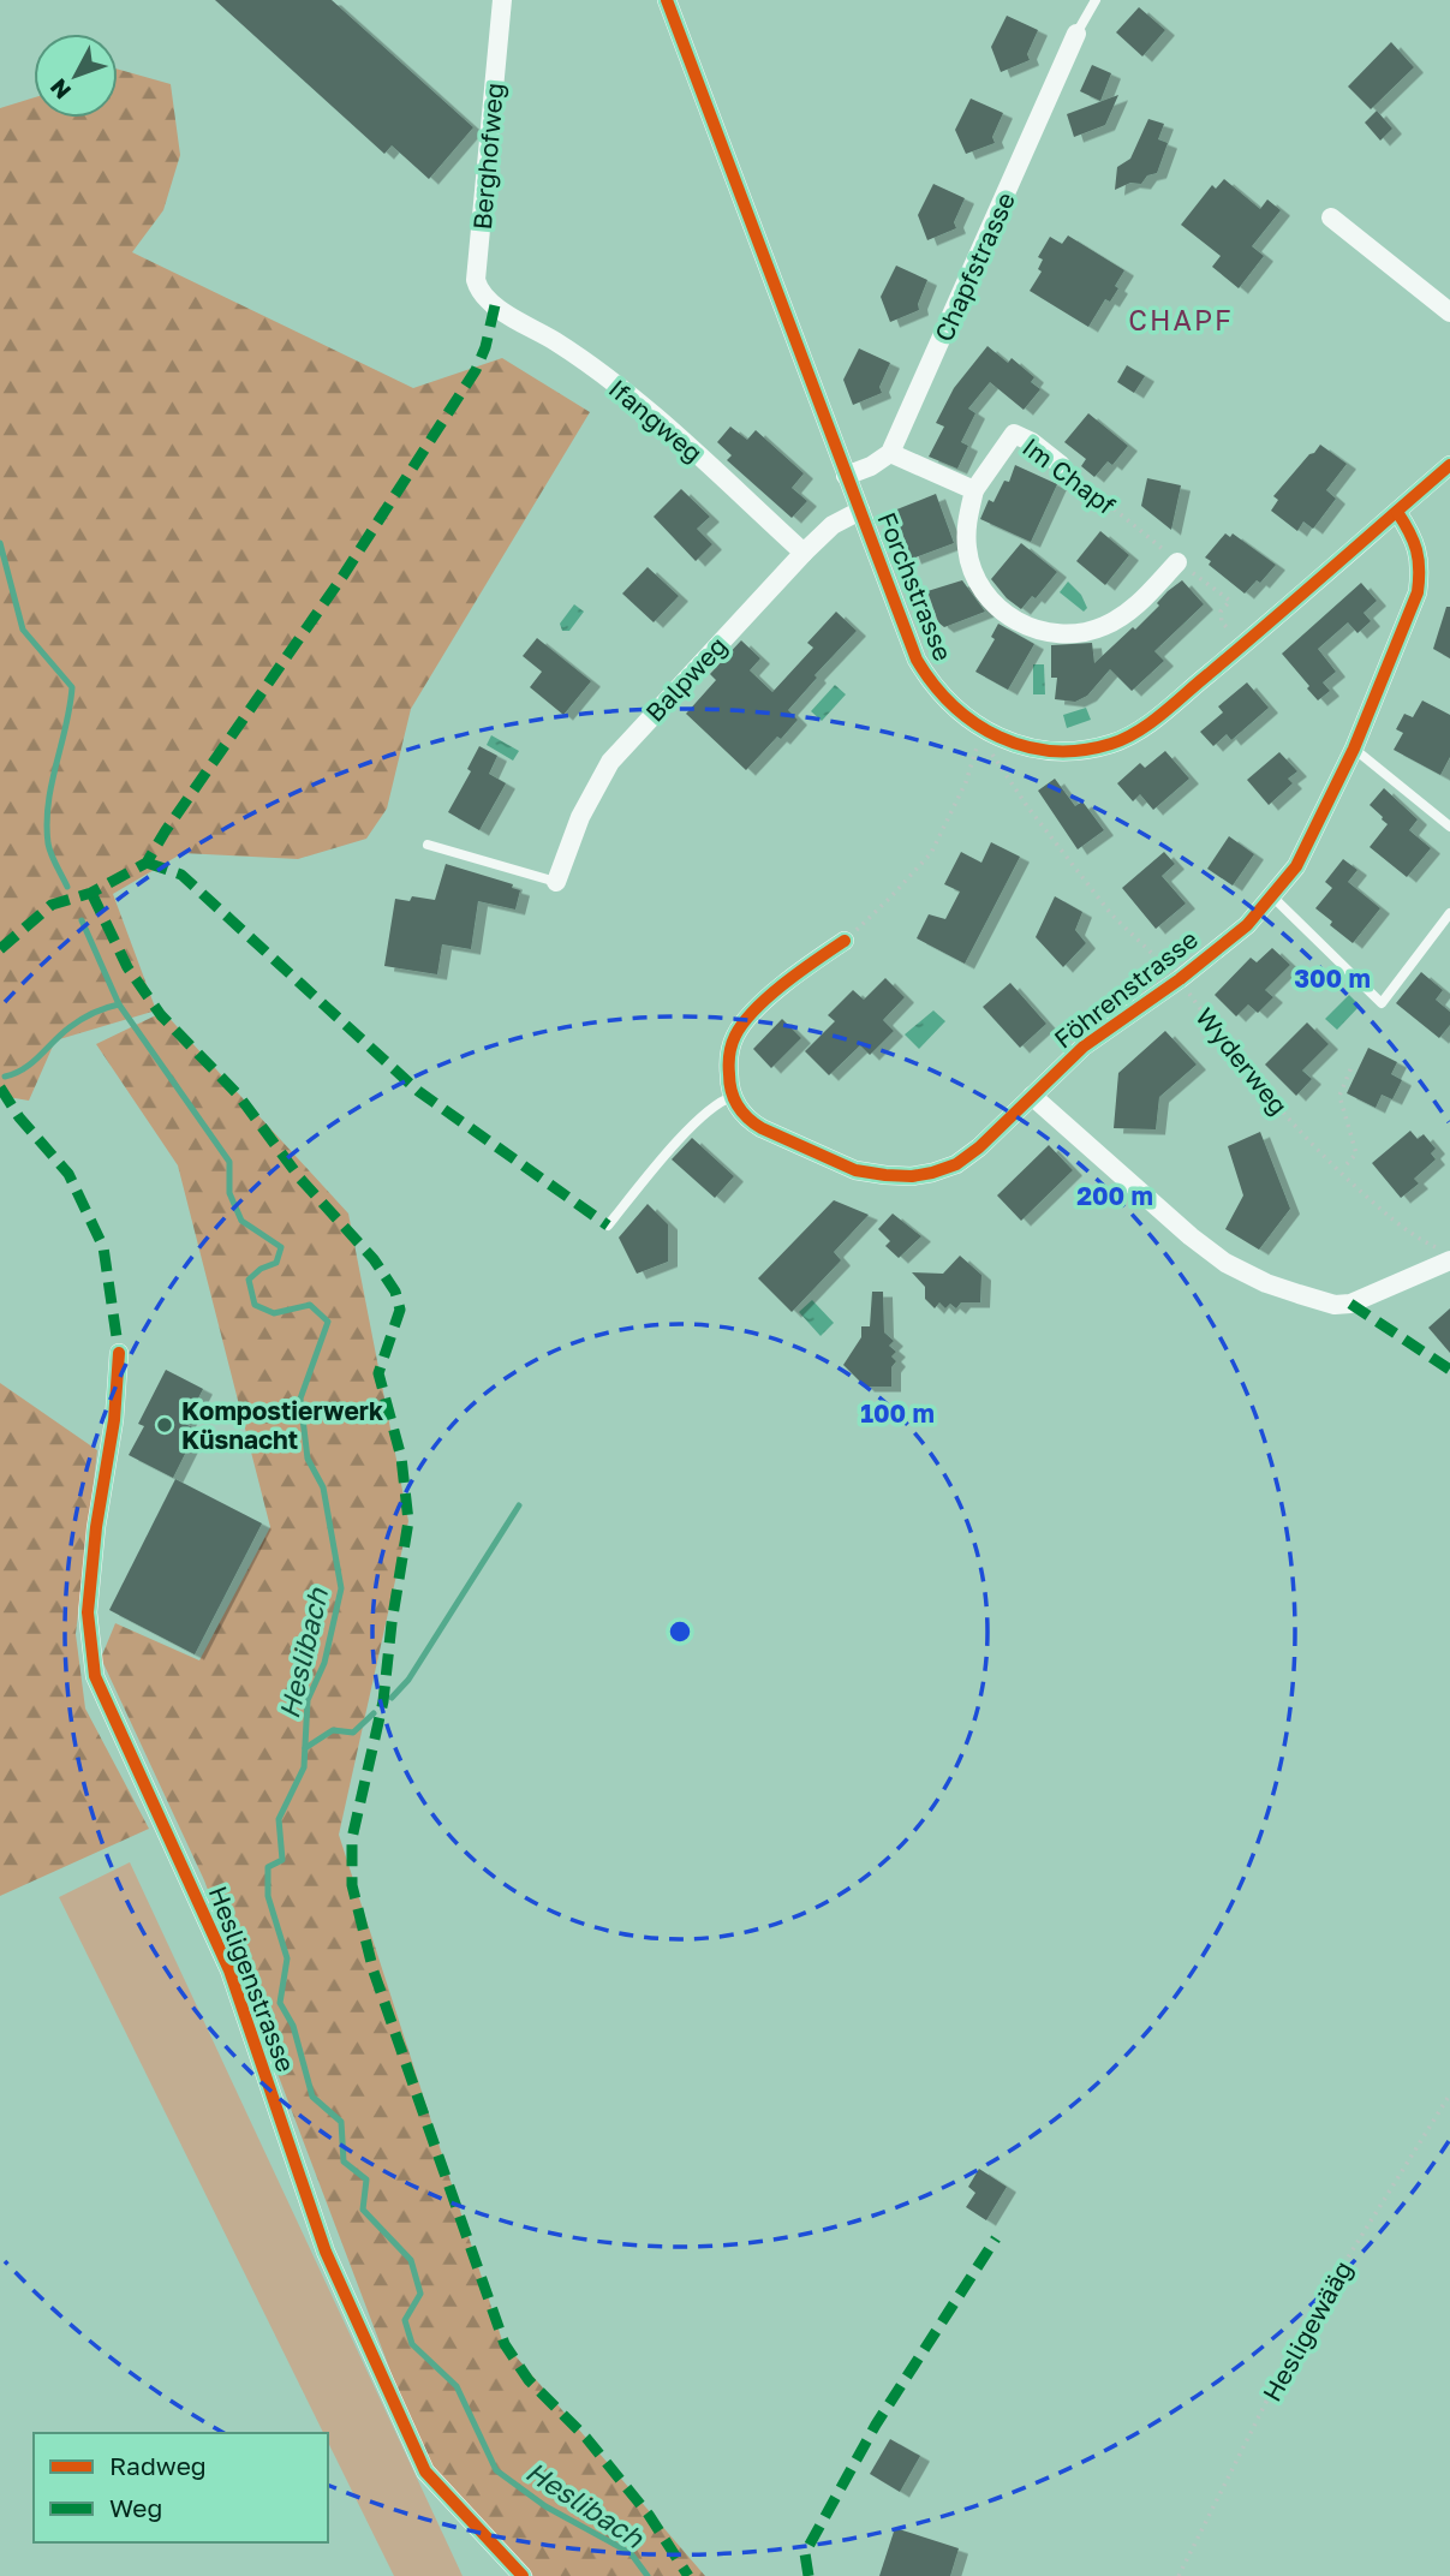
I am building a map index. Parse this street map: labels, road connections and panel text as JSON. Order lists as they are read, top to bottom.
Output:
{
  "streets": {
    "street": [
      "Berghofweg",
      "Chapfstrasse",
      "Ifangweg",
      "Im Chapf",
      "Forchstrasse",
      "Balpweg",
      "Föhrenstrasse",
      "Hesligenstrasse"
    ],
    "path": ["Wyderweg", "Hesligewääg"]
  },
  "crossings": [
    ["Berghofweg", "Ifangweg"],
    ["Ifangweg", "Balpweg"],
    ["Im Chapf", "Forchstrasse"],
    ["Forchstrasse", "Balpweg"],
    ["Forchstrasse", "Föhrenstrasse"],
    ["Forchstrasse", "Wyderweg"],
    ["Föhrenstrasse", "Wyderweg"]
  ],
  "districts": ["CHAPF"],
  "water": ["Heslibach"],
  "places": ["Kompostierwerk Küsnacht"],
  "legend": ["Radweg", "Weg"],
  "north": "bottom left",
  "rings": ["300 m", "200 m", "100 m"]
}
